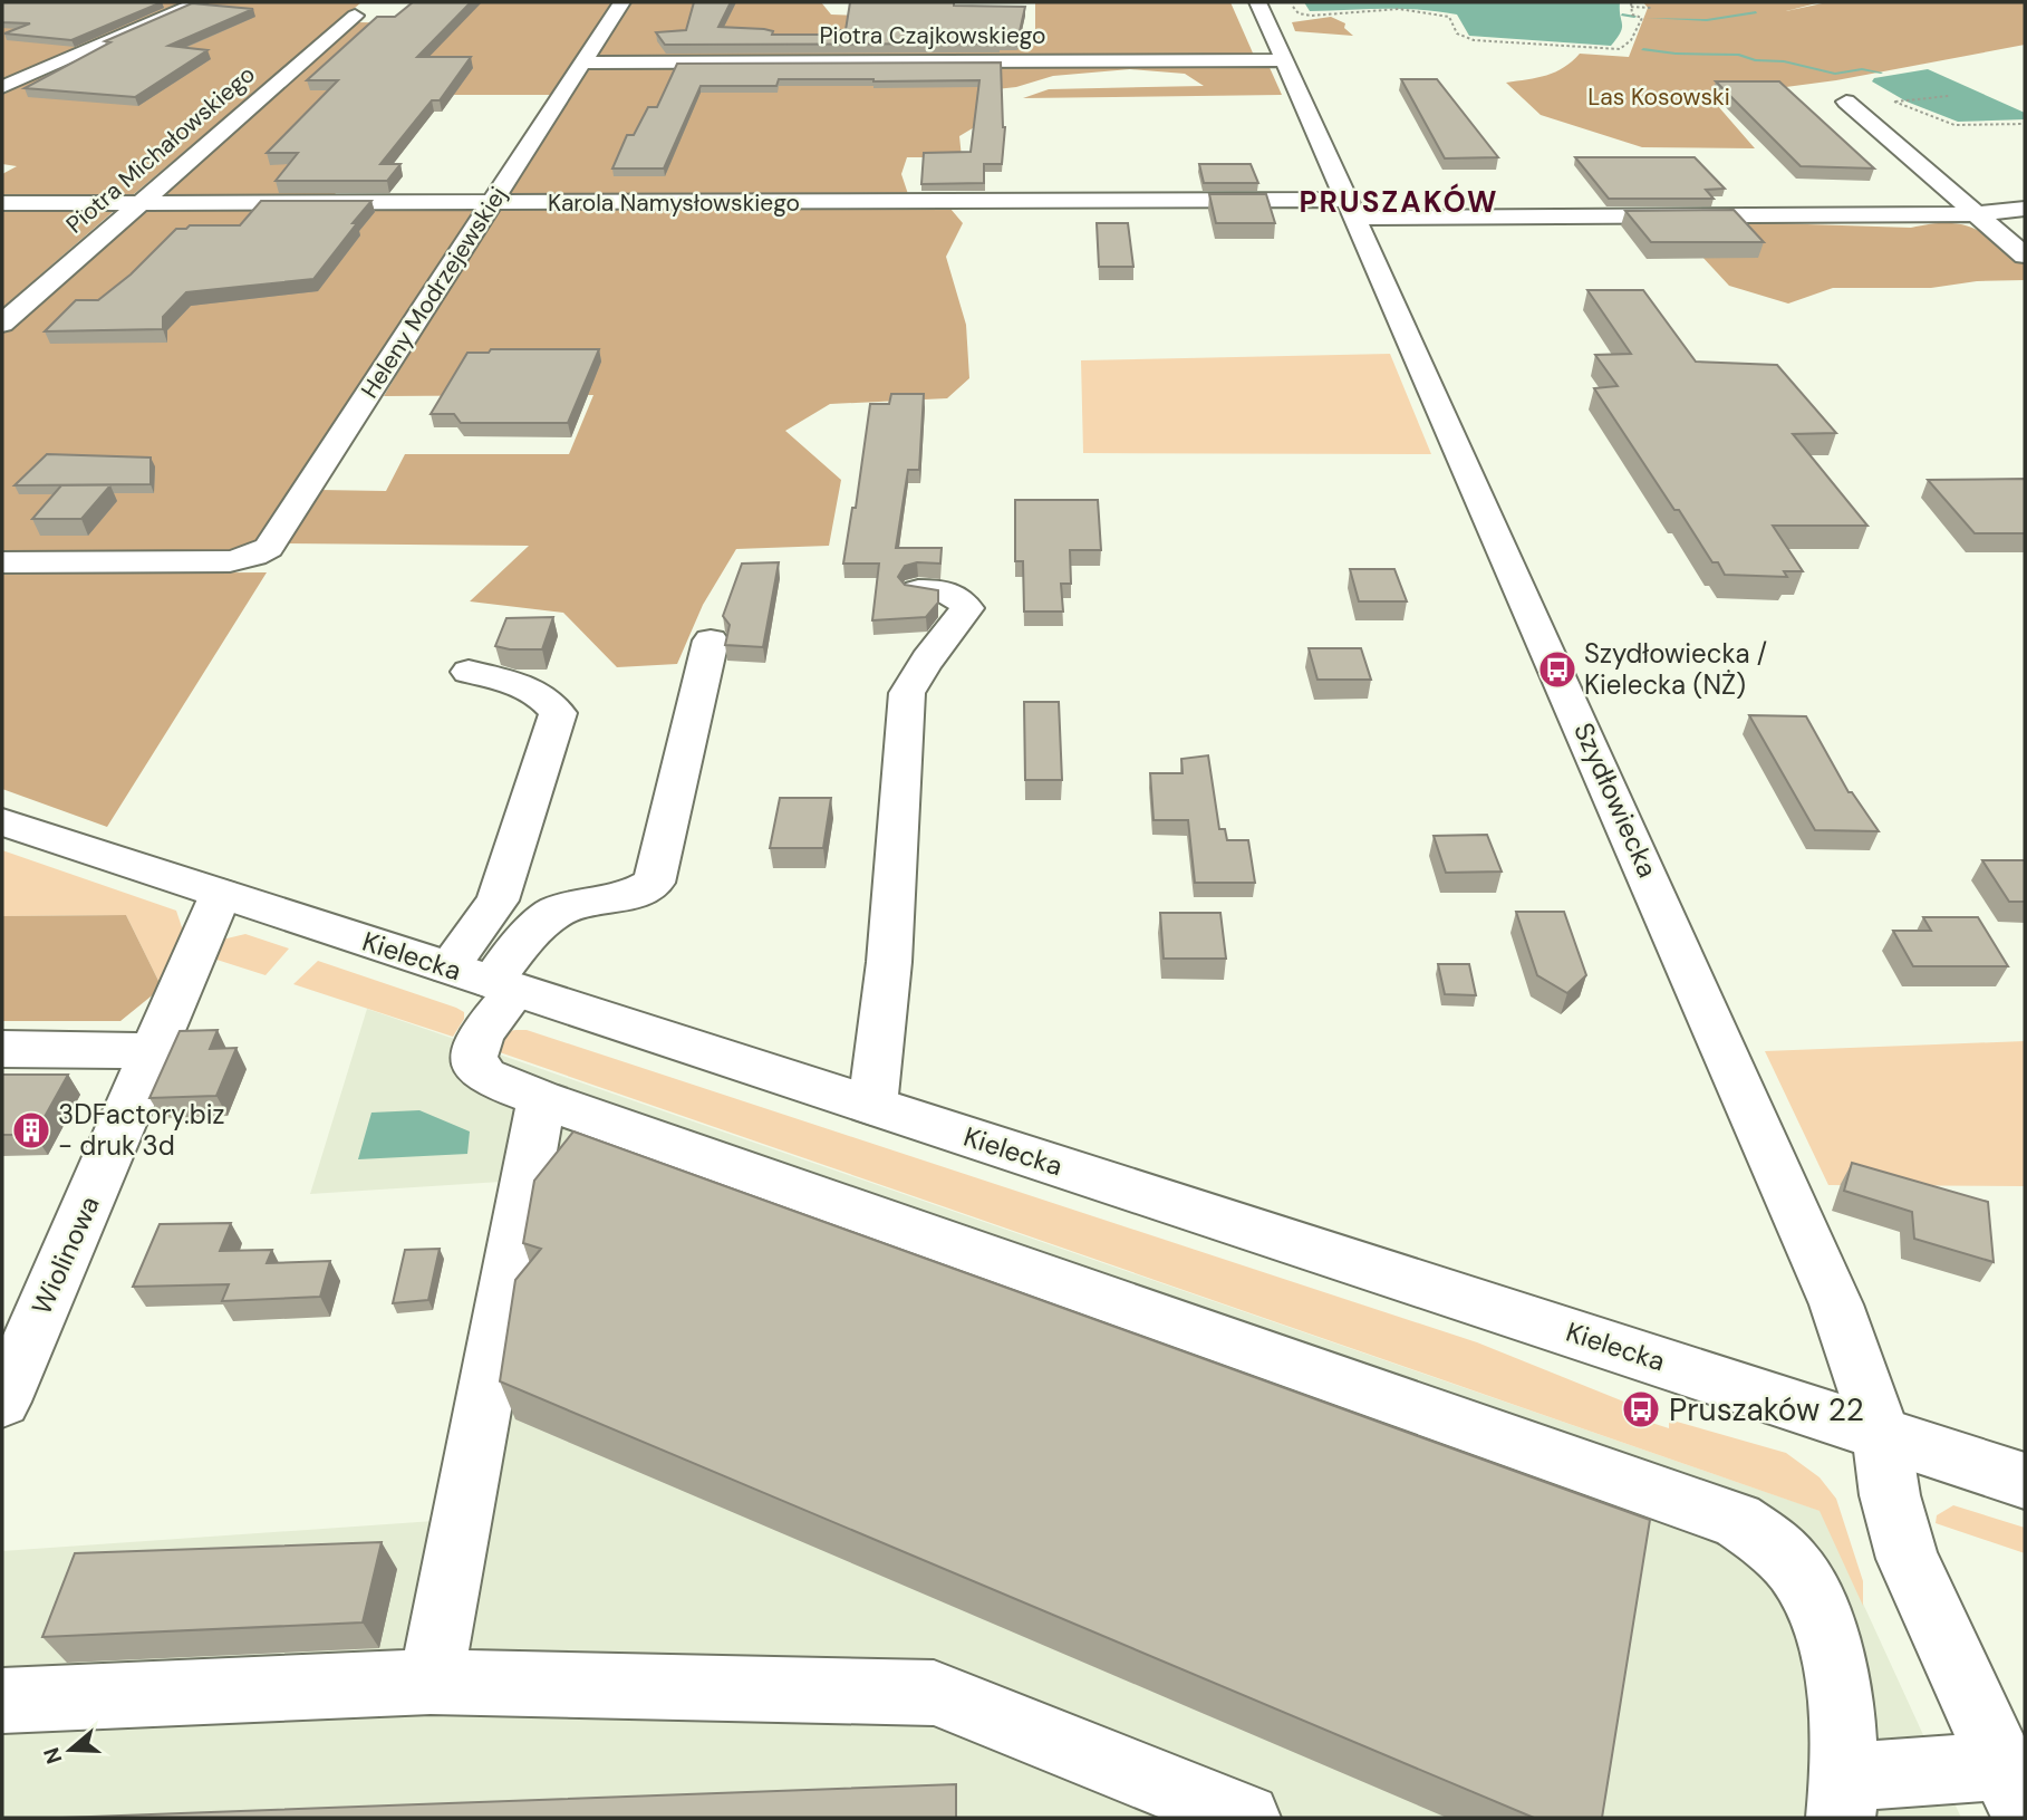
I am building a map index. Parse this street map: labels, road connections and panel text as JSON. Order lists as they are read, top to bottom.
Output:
{
  "streets": {
    "street": [
      "Piotra Czajkowskiego",
      "Piotra Michałowskiego",
      "Karola Namysłowskiego",
      "Heleny Modrzejewskiej",
      "Szydłowiecka",
      "Kielecka",
      "Wiolinowa"
    ]
  },
  "crossings": [
    ["Piotra Czajkowskiego", "Heleny Modrzejewskiej"],
    ["Piotra Czajkowskiego", "Szydłowiecka"],
    ["Piotra Michałowskiego", "Karola Namysłowskiego"],
    ["Karola Namysłowskiego", "Heleny Modrzejewskiej"],
    ["Karola Namysłowskiego", "Szydłowiecka"],
    ["Szydłowiecka", "Kielecka"],
    ["Kielecka", "Wiolinowa"]
  ],
  "districts": ["PRUSZAKÓW"],
  "parks": ["Las Kosowski"],
  "places": {
    "bus stop": ["Szydłowiecka / Kielecka (NŻ)", "Pruszaków 22"],
    "building": ["3DFactory.biz - druk 3d"]
  },
  "north": "left"
}
